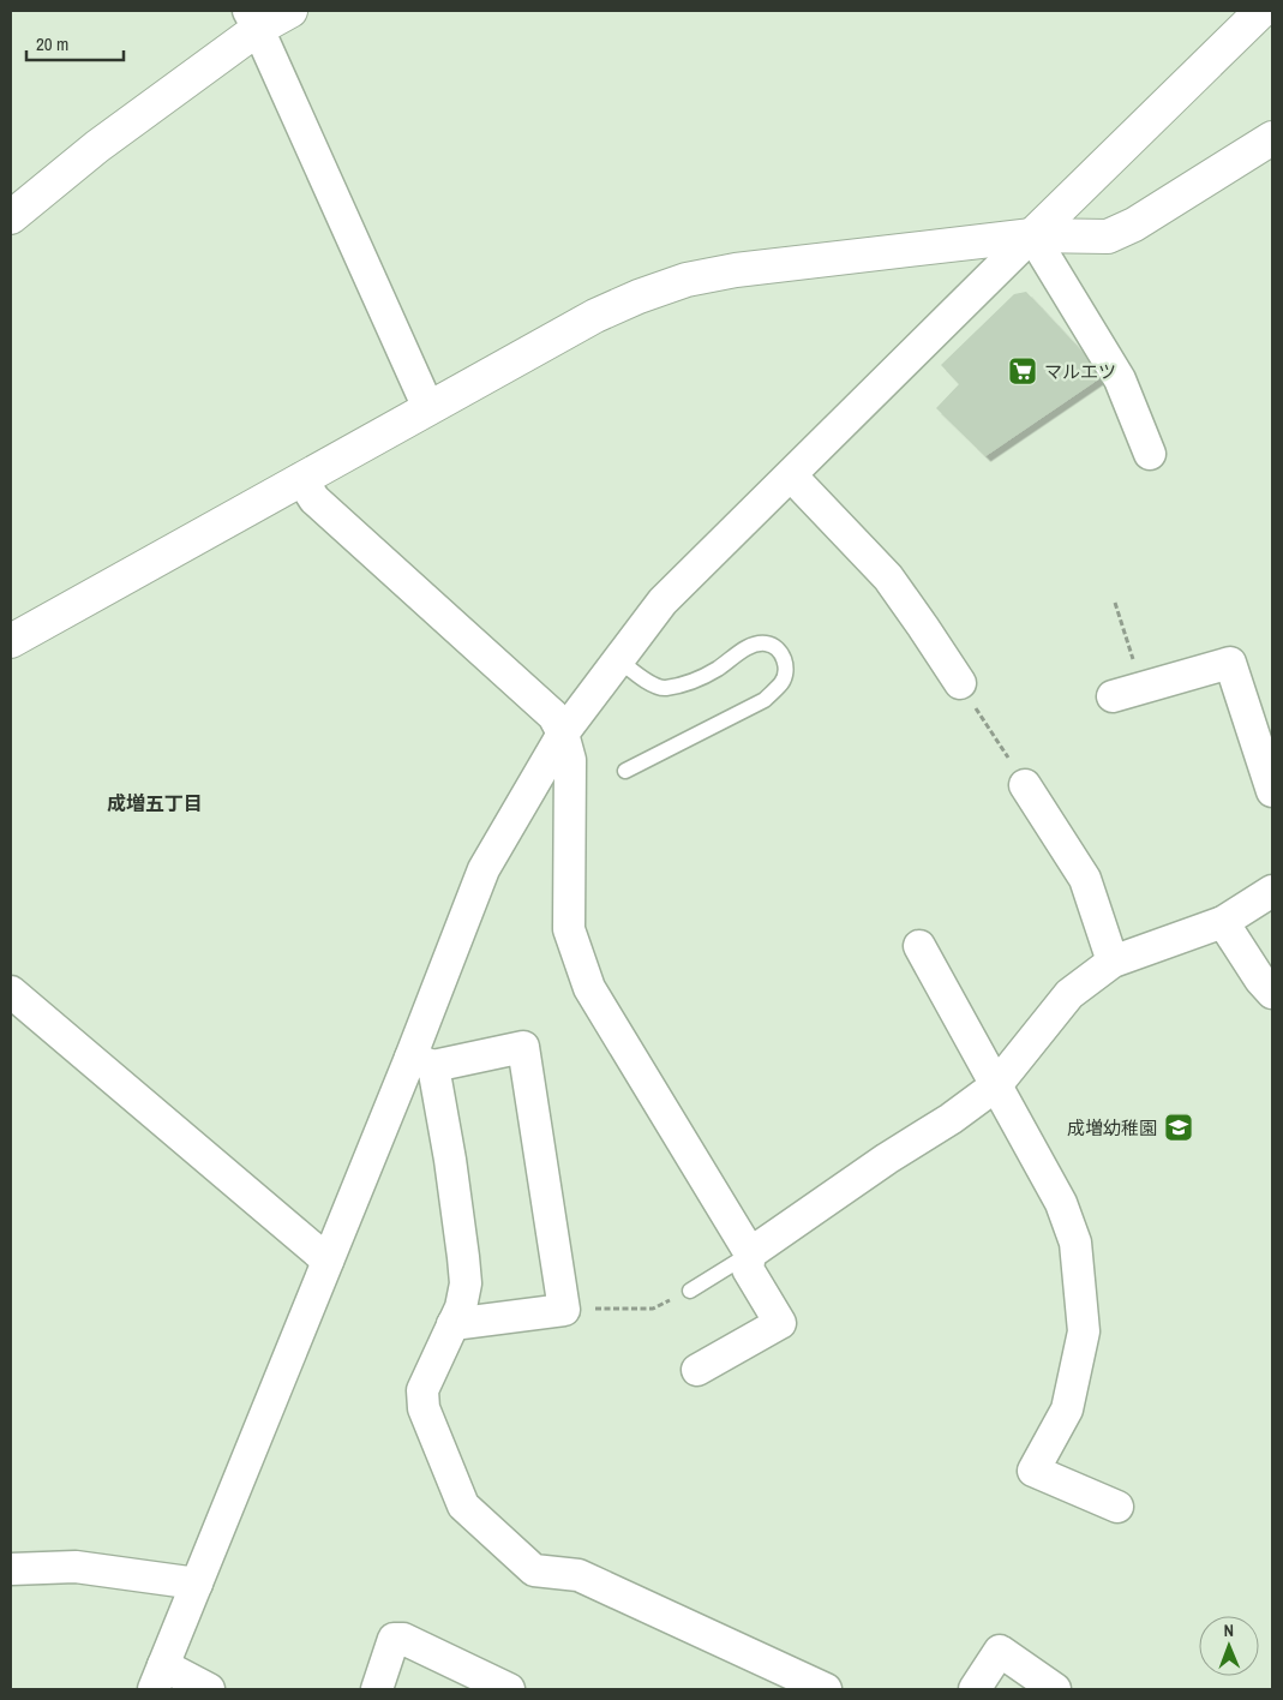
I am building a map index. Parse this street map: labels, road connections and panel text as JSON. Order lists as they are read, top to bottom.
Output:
{
  "districts": ["成増五丁目"],
  "places": {
    "supermarket": ["マルエツ"],
    "school or university": ["成増幼稚園"]
  },
  "scale_bar": "20 m",
  "north": "top"
}
